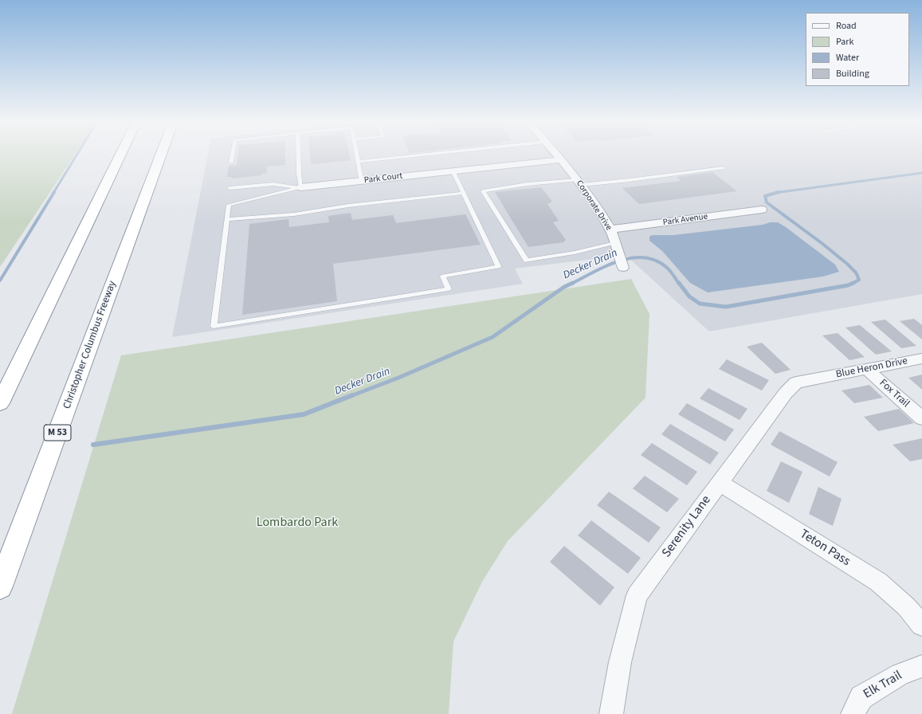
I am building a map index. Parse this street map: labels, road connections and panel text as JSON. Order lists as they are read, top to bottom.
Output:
{
  "streets": {
    "highway": ["Christopher Columbus Freeway", "M 53"],
    "street": [
      "Park Court",
      "Corporate Drive",
      "Park Avenue",
      "Blue Heron Drive",
      "Fox Trail",
      "Serenity Lane",
      "Teton Pass",
      "Elk Trail"
    ]
  },
  "crossings": [
    ["Park Court", "Corporate Drive"],
    ["Corporate Drive", "Park Avenue"],
    ["Blue Heron Drive", "Fox Trail"],
    ["Blue Heron Drive", "Serenity Lane"],
    ["Serenity Lane", "Teton Pass"]
  ],
  "water": ["Decker Drain"],
  "parks": ["Lombardo Park"],
  "legend": [
    "Road",
    "Park",
    "Water",
    "Building"
  ]
}
